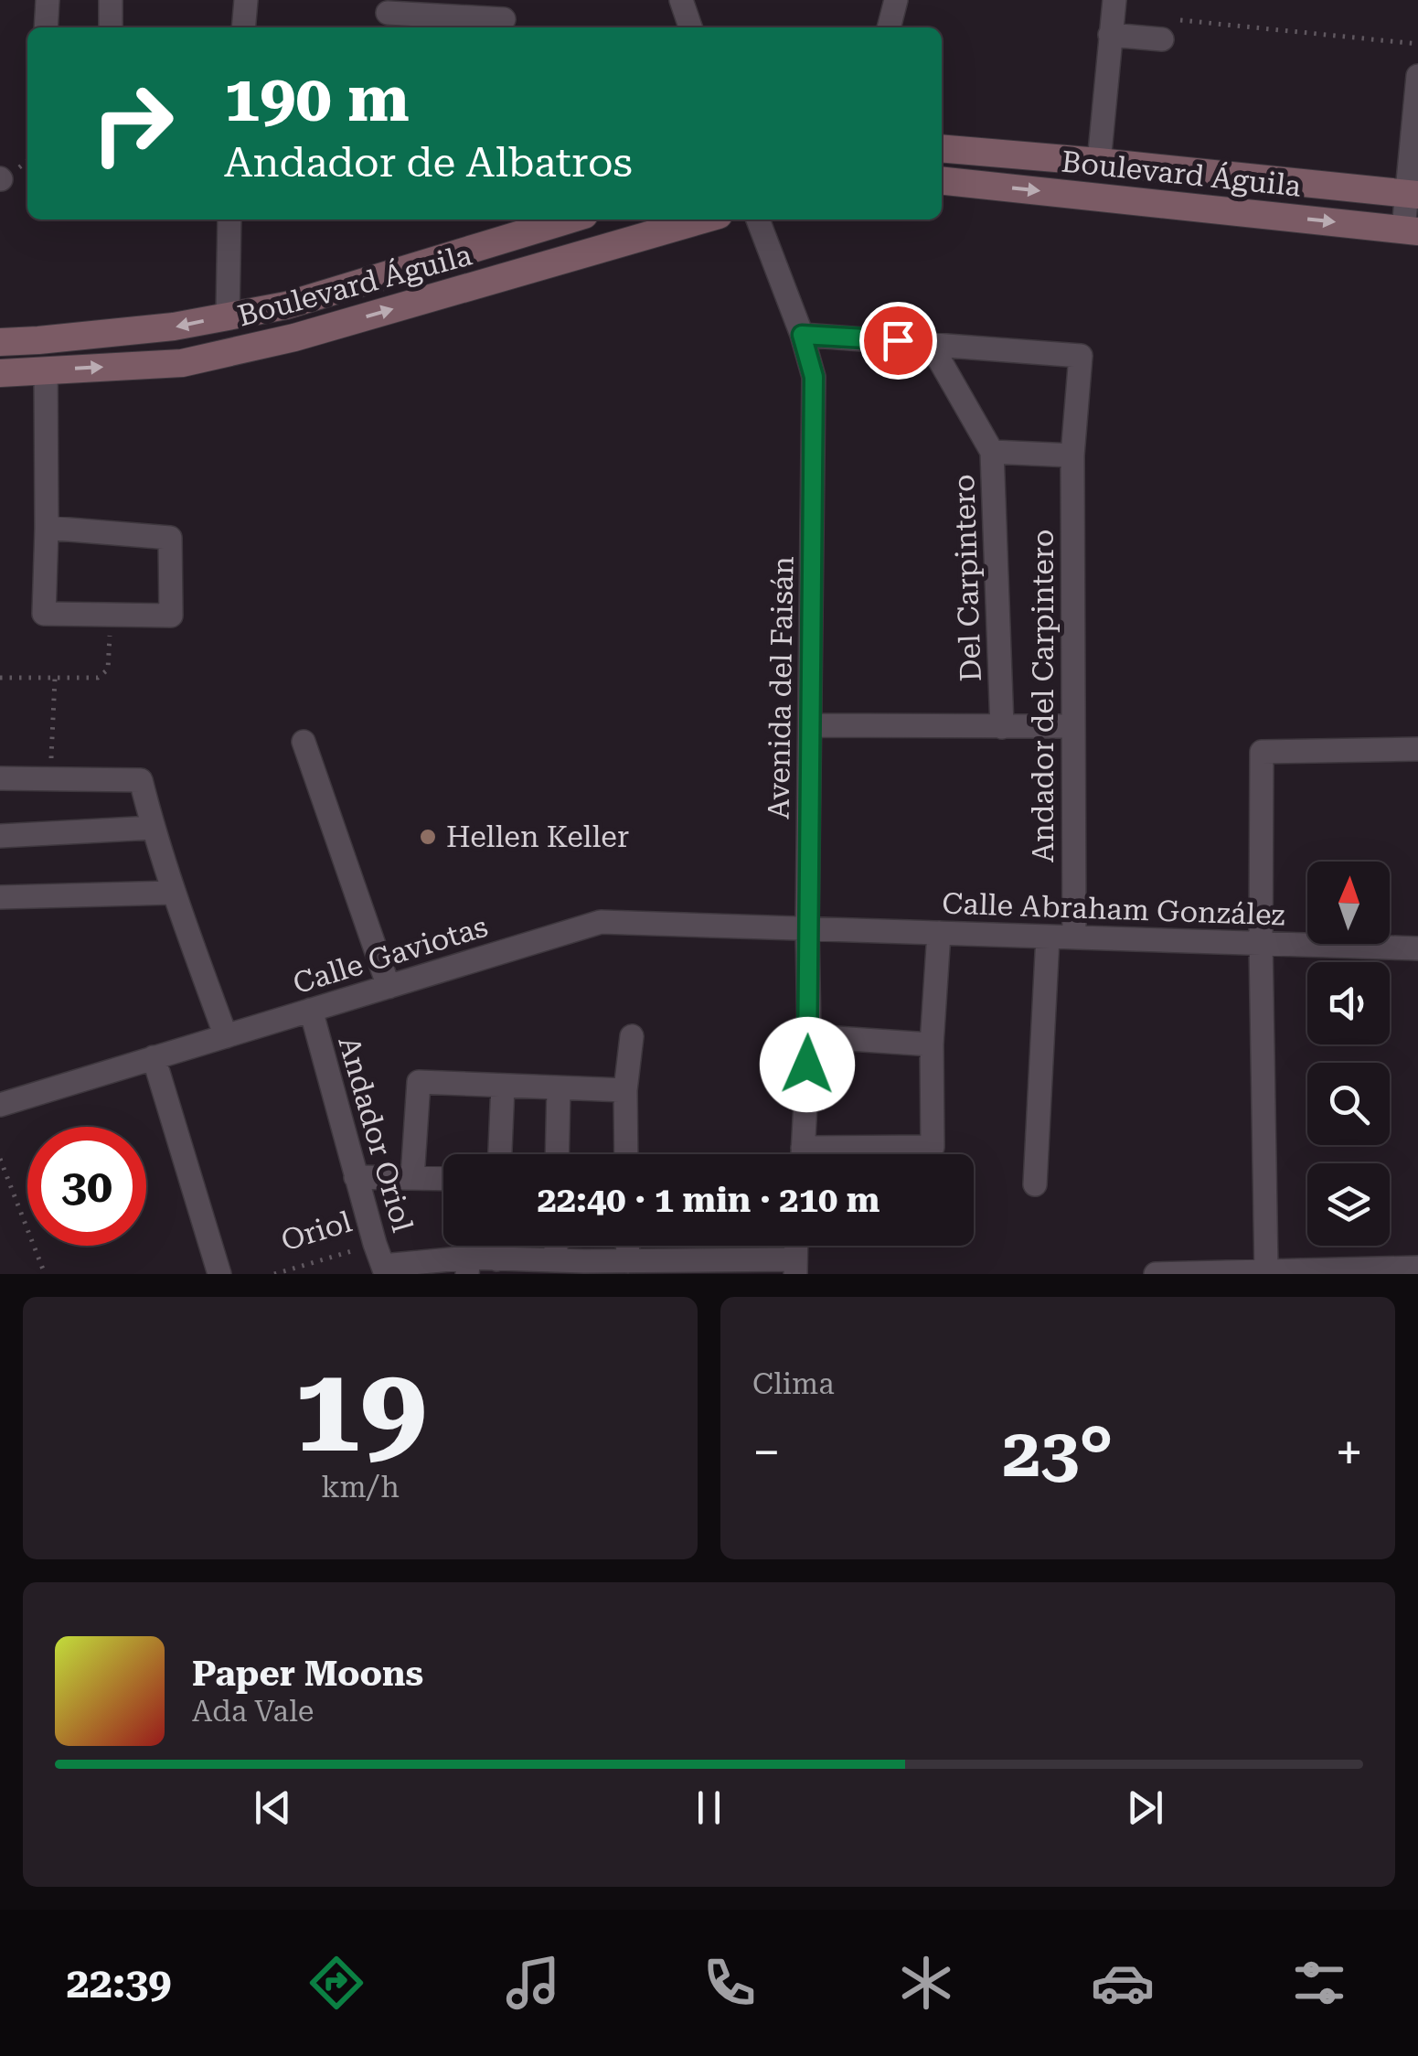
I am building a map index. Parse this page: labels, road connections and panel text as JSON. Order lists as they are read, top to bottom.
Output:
{
  "streets": {
    "street": [
      "Boulevard Águila",
      "Del Carpintero",
      "Avenida del Faisán",
      "Andador del Carpintero",
      "Calle Abraham González",
      "Calle Gaviotas",
      "Andador Oriol",
      "Oriol"
    ]
  },
  "crossings": [
    ["Del Carpintero", "Avenida del Faisán"],
    ["Del Carpintero", "Andador del Carpintero"],
    ["Avenida del Faisán", "Calle Abraham González"],
    ["Avenida del Faisán", "Calle Gaviotas"],
    ["Andador del Carpintero", "Calle Abraham González"],
    ["Calle Abraham González", "Calle Gaviotas"],
    ["Calle Gaviotas", "Andador Oriol"],
    ["Andador Oriol", "Oriol"]
  ],
  "places": ["Hellen Keller"],
  "north": "top",
  "page": {
    "turn": ["190 m", "Andador de Albatros"],
    "limit": "30",
    "trip": "22:40 · 1 min · 210 m",
    "tile": [
      ["19", "km/h"],
      "Clima"
    ],
    "heat": ["−", "23°", "+"],
    "song": ["Paper Moons", "Ada Vale"],
    "tabs": "22:39"
  }
}
